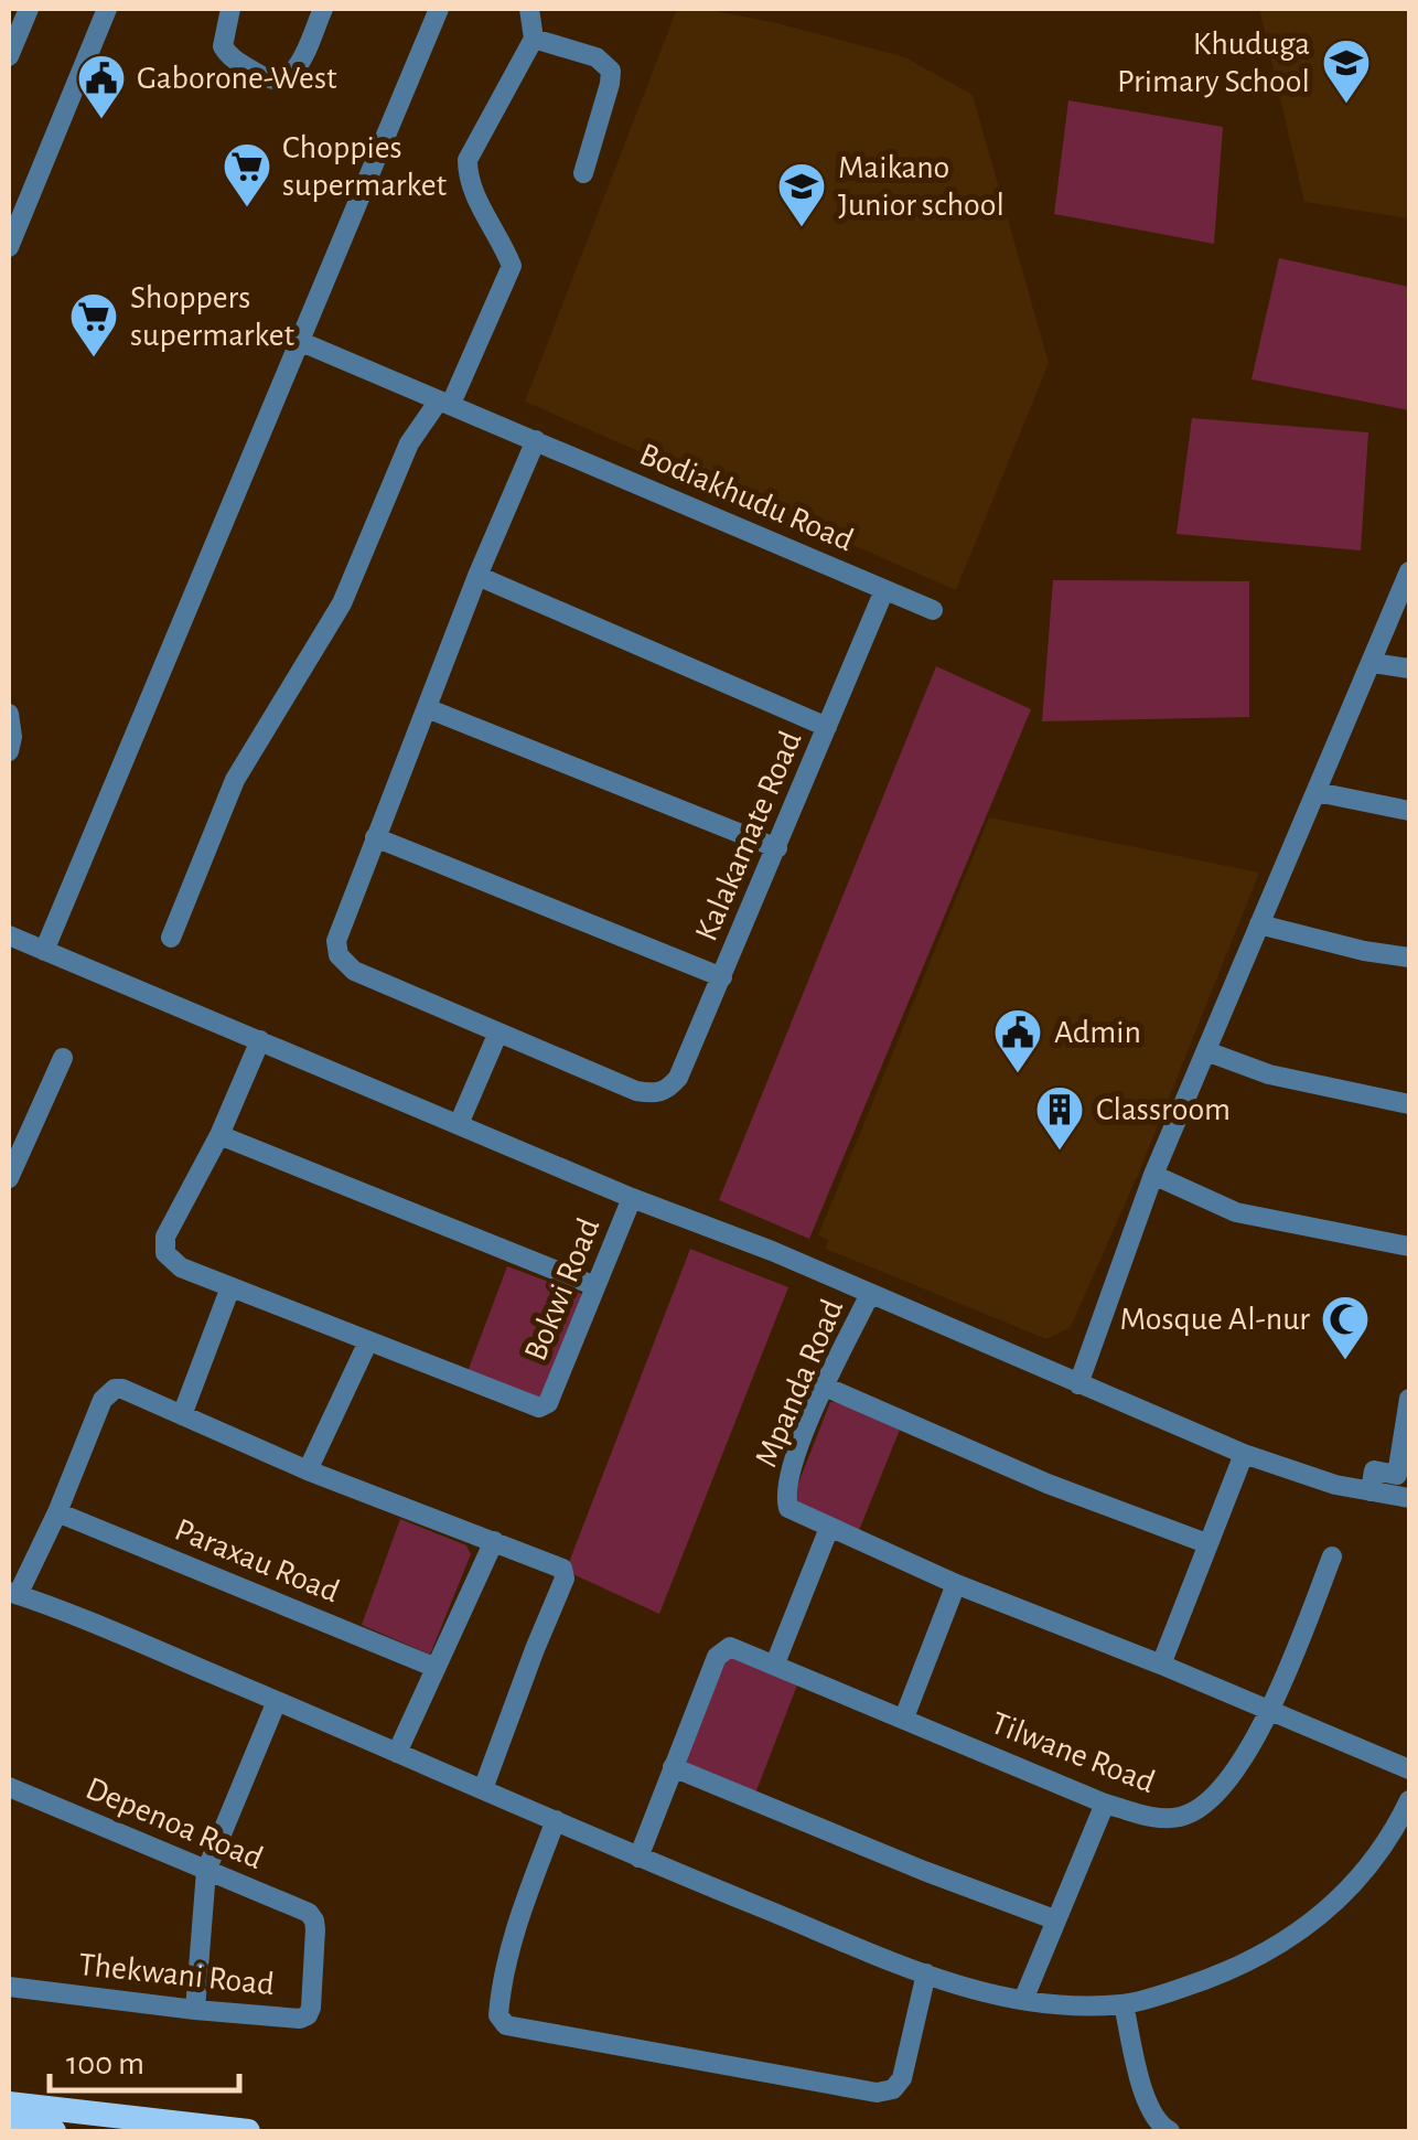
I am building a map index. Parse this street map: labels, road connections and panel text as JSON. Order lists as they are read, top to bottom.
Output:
{
  "streets": {
    "street": [
      "Bodiakhudu Road",
      "Kalakamate Road",
      "Bokwi Road",
      "Mpanda Road",
      "Paraxau Road",
      "Tilwane Road",
      "Depenoa Road",
      "Thekwani Road"
    ]
  },
  "crossings": [
    ["Bodiakhudu Road", "Kalakamate Road"],
    ["Depenoa Road", "Thekwani Road"]
  ],
  "places": {
    "school or university": ["Khuduga Primary School", "Maikano Junior school"],
    "public building": ["Gaborone-West", "Admin"],
    "supermarket": ["Choppies supermarket", "Shoppers supermarket"],
    "building": ["Classroom"],
    "mosque": ["Mosque Al-nur"]
  },
  "scale_bar": "100 m"
}
